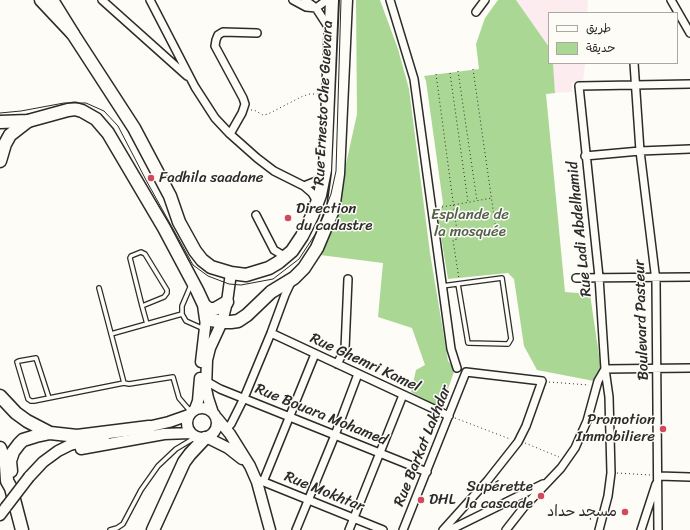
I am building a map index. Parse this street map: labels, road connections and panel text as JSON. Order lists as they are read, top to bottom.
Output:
{
  "streets": {
    "main road": ["Rue Ernesto Che Guevara"],
    "street": [
      "Rue Ladi Abdelhamid",
      "Boulevard Pasteur",
      "Rue Ghemri Kamel",
      "Rue Bouara Mohamed",
      "Rue Barkat Lakhdar",
      "Rue Mokhtar"
    ]
  },
  "crossings": [
    ["Rue Ladi Abdelhamid", "Boulevard Pasteur"],
    ["Rue Ghemri Kamel", "Rue Barkat Lakhdar"],
    ["Rue Bouara Mohamed", "Rue Barkat Lakhdar"]
  ],
  "parks": ["Esplande de la mosquée"],
  "places": [
    "Fadhila saadane",
    "Direction du cadastre",
    "Promotion Immobiliere",
    "Supérette la cascade",
    "DHL",
    "مسجد حداد"
  ],
  "legend": ["طريق", "حديقة"]
}
